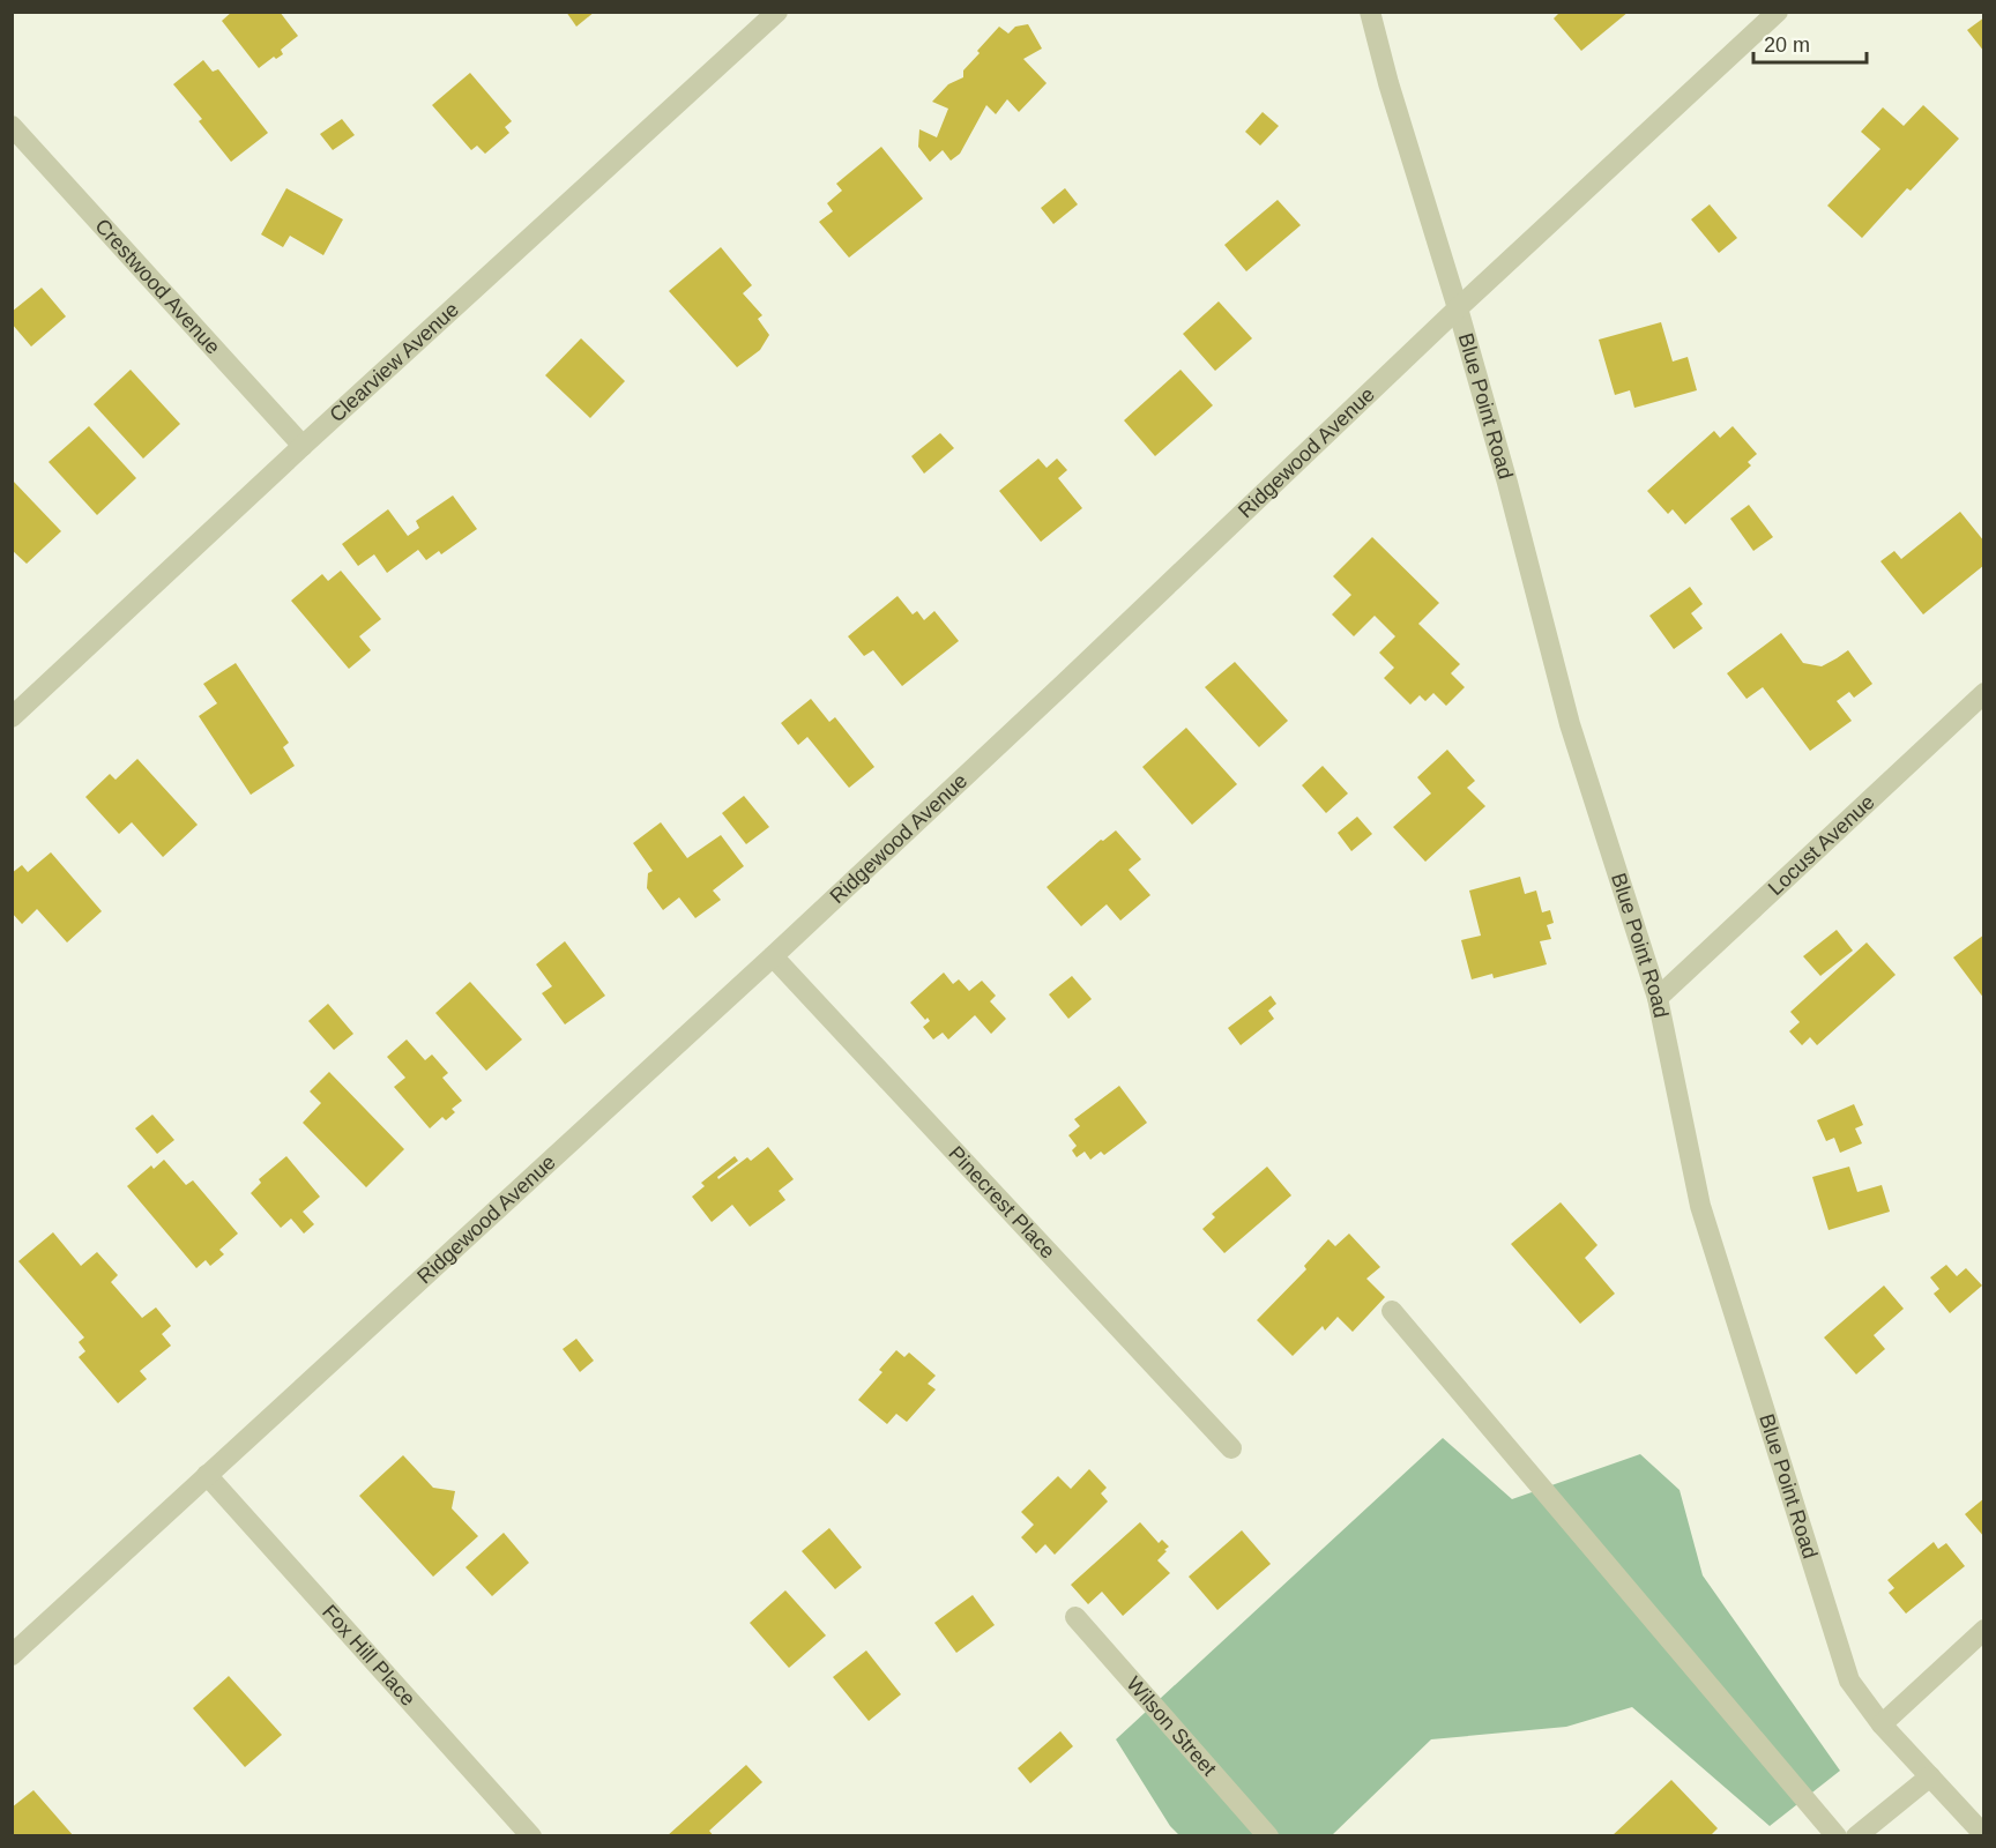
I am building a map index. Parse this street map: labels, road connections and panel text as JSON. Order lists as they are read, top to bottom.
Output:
{
  "streets": {
    "street": [
      "Crestwood Avenue",
      "Clearview Avenue",
      "Blue Point Road",
      "Ridgewood Avenue",
      "Locust Avenue",
      "Pinecrest Place",
      "Fox Hill Place",
      "Wilson Street"
    ]
  },
  "crossings": [
    ["Crestwood Avenue", "Clearview Avenue"],
    ["Blue Point Road", "Ridgewood Avenue"],
    ["Blue Point Road", "Locust Avenue"],
    ["Ridgewood Avenue", "Pinecrest Place"],
    ["Ridgewood Avenue", "Fox Hill Place"]
  ],
  "scale_bar": "20 m"
}
